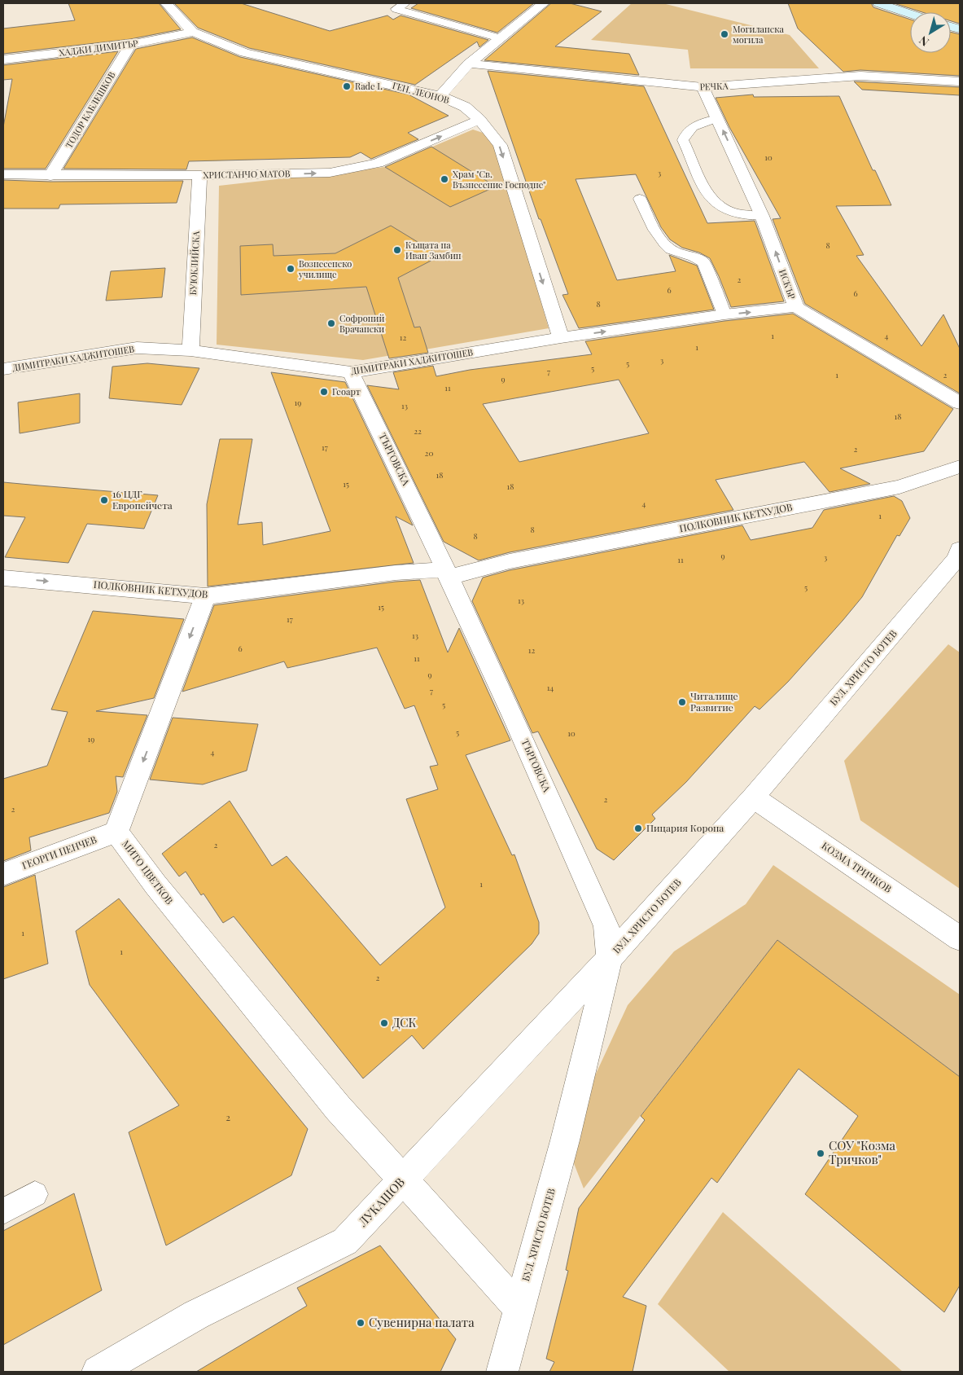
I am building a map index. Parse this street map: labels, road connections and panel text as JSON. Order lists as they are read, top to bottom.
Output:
{
  "streets": {
    "street": [
      "ХАДЖИ ДИМИТЪР",
      "РЕЧКА",
      "ГЕН. ЛЕОНОВ",
      "ТОДОР КАБЛЕШКОВ",
      "ХРИСТАНЧО МАТОВ",
      "БУЮКЛИЙСКА",
      "ИСКЪР",
      "ДИМИТРАКИ ХАДЖИТОШЕВ",
      "ТЪРГОВСКА",
      "ПОЛКОВНИК КЕТХУДОВ",
      "БУЛ. ХРИСТО БОТЕВ",
      "ГЕОРГИ ПЕНЧЕВ",
      "КОЗМА ТРИЧКОВ",
      "МИТО ЦВЕТКОВ",
      "ЛУКАШОВ"
    ]
  },
  "crossings": [
    ["ХАДЖИ ДИМИТЪР", "ГЕН. ЛЕОНОВ"],
    ["ХАДЖИ ДИМИТЪР", "ТОДОР КАБЛЕШКОВ"],
    ["РЕЧКА", "ИСКЪР"],
    ["ГЕН. ЛЕОНОВ", "ХРИСТАНЧО МАТОВ"],
    ["ГЕН. ЛЕОНОВ", "ДИМИТРАКИ ХАДЖИТОШЕВ"],
    ["ТОДОР КАБЛЕШКОВ", "ХРИСТАНЧО МАТОВ"],
    ["ХРИСТАНЧО МАТОВ", "БУЮКЛИЙСКА"],
    ["БУЮКЛИЙСКА", "ДИМИТРАКИ ХАДЖИТОШЕВ"],
    ["ИСКЪР", "ДИМИТРАКИ ХАДЖИТОШЕВ"],
    ["ДИМИТРАКИ ХАДЖИТОШЕВ", "ТЪРГОВСКА"],
    ["ТЪРГОВСКА", "ПОЛКОВНИК КЕТХУДОВ"],
    ["ТЪРГОВСКА", "БУЛ. ХРИСТО БОТЕВ"],
    ["ТЪРГОВСКА", "ЛУКАШОВ"],
    ["ПОЛКОВНИК КЕТХУДОВ", "МИТО ЦВЕТКОВ"],
    ["БУЛ. ХРИСТО БОТЕВ", "КОЗМА ТРИЧКОВ"],
    ["БУЛ. ХРИСТО БОТЕВ", "МИТО ЦВЕТКОВ"],
    ["БУЛ. ХРИСТО БОТЕВ", "ЛУКАШОВ"],
    ["ГЕОРГИ ПЕНЧЕВ", "МИТО ЦВЕТКОВ"],
    ["МИТО ЦВЕТКОВ", "ЛУКАШОВ"]
  ],
  "one_way": ["ГЕН. ЛЕОНОВ", "ХРИСТАНЧО МАТОВ", "ИСКЪР"],
  "places": [
    "Могиланска могила",
    "Rade I.",
    "Храм \"Св. Възнесение Господне\"",
    "Къщата на Иван Замбин",
    "Вознесенско училище",
    "Софроний Врачански",
    "Геоарт",
    "16 ЦДГ Европейчета",
    "Читалище Развитие",
    "Пицария Корона",
    "ДСК",
    "СОУ \"Козма Тричков\"",
    "Сувенирна палата"
  ],
  "house_numbers": [
    "10",
    "3",
    "8",
    "2",
    "6",
    "6",
    "8",
    "1",
    "4",
    "12",
    "1",
    "3",
    "5",
    "5",
    "7",
    "1",
    "2",
    "9",
    "11",
    "19",
    "13",
    "18",
    "22",
    "17",
    "2",
    "20",
    "18",
    "15",
    "18",
    "4",
    "1",
    "8",
    "8",
    "9",
    "3",
    "11",
    "5",
    "13",
    "15",
    "17",
    "13",
    "6",
    "12",
    "11",
    "9",
    "14",
    "7",
    "5",
    "5",
    "10",
    "19",
    "4",
    "2",
    "2",
    "2",
    "1",
    "1",
    "1",
    "2",
    "2"
  ],
  "north": "bottom left"
}
